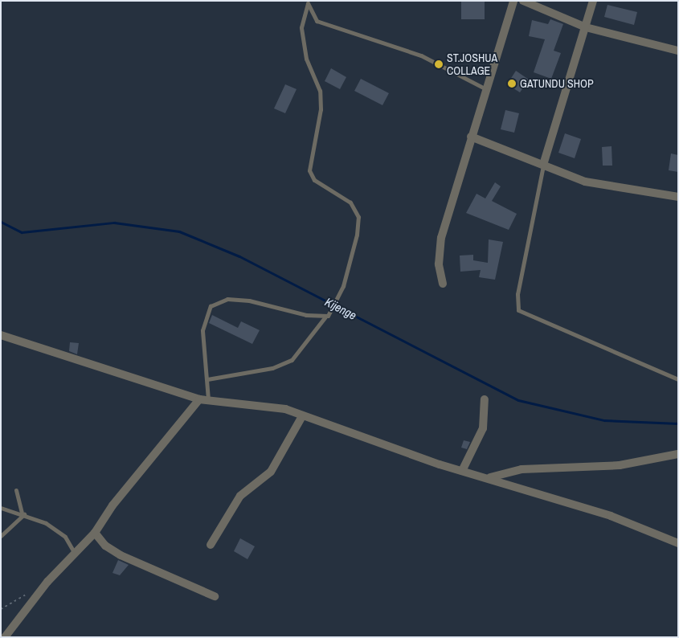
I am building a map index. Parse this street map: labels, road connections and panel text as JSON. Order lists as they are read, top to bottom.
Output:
{
  "water": ["Kijenge"],
  "places": ["ST.JOSHUA COLLAGE", "GATUNDU SHOP"]
}
